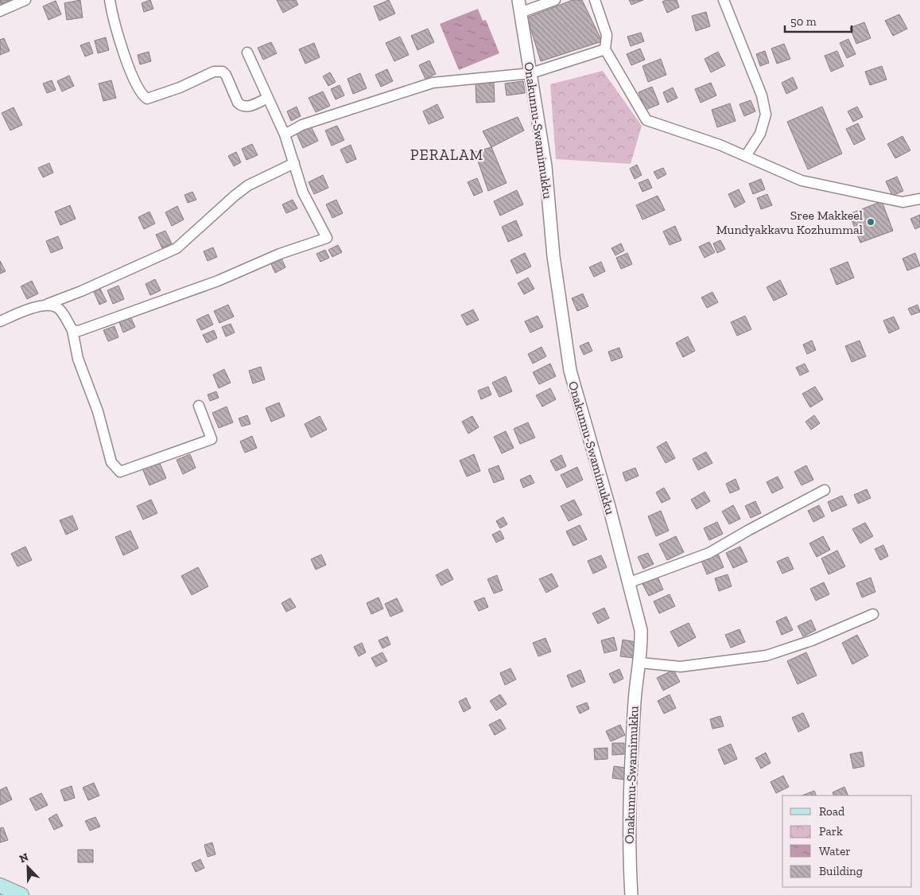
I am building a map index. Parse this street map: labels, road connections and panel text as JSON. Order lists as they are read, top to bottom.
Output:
{
  "streets": {
    "street": ["Onakunnu-Swamimukku"]
  },
  "districts": ["PERALAM"],
  "places": ["Sree Makkeel Mundyakkavu Kozhummal"],
  "legend": [
    "Road",
    "Park",
    "Water",
    "Building"
  ],
  "scale_bar": "50 m",
  "north": "top left"
}
